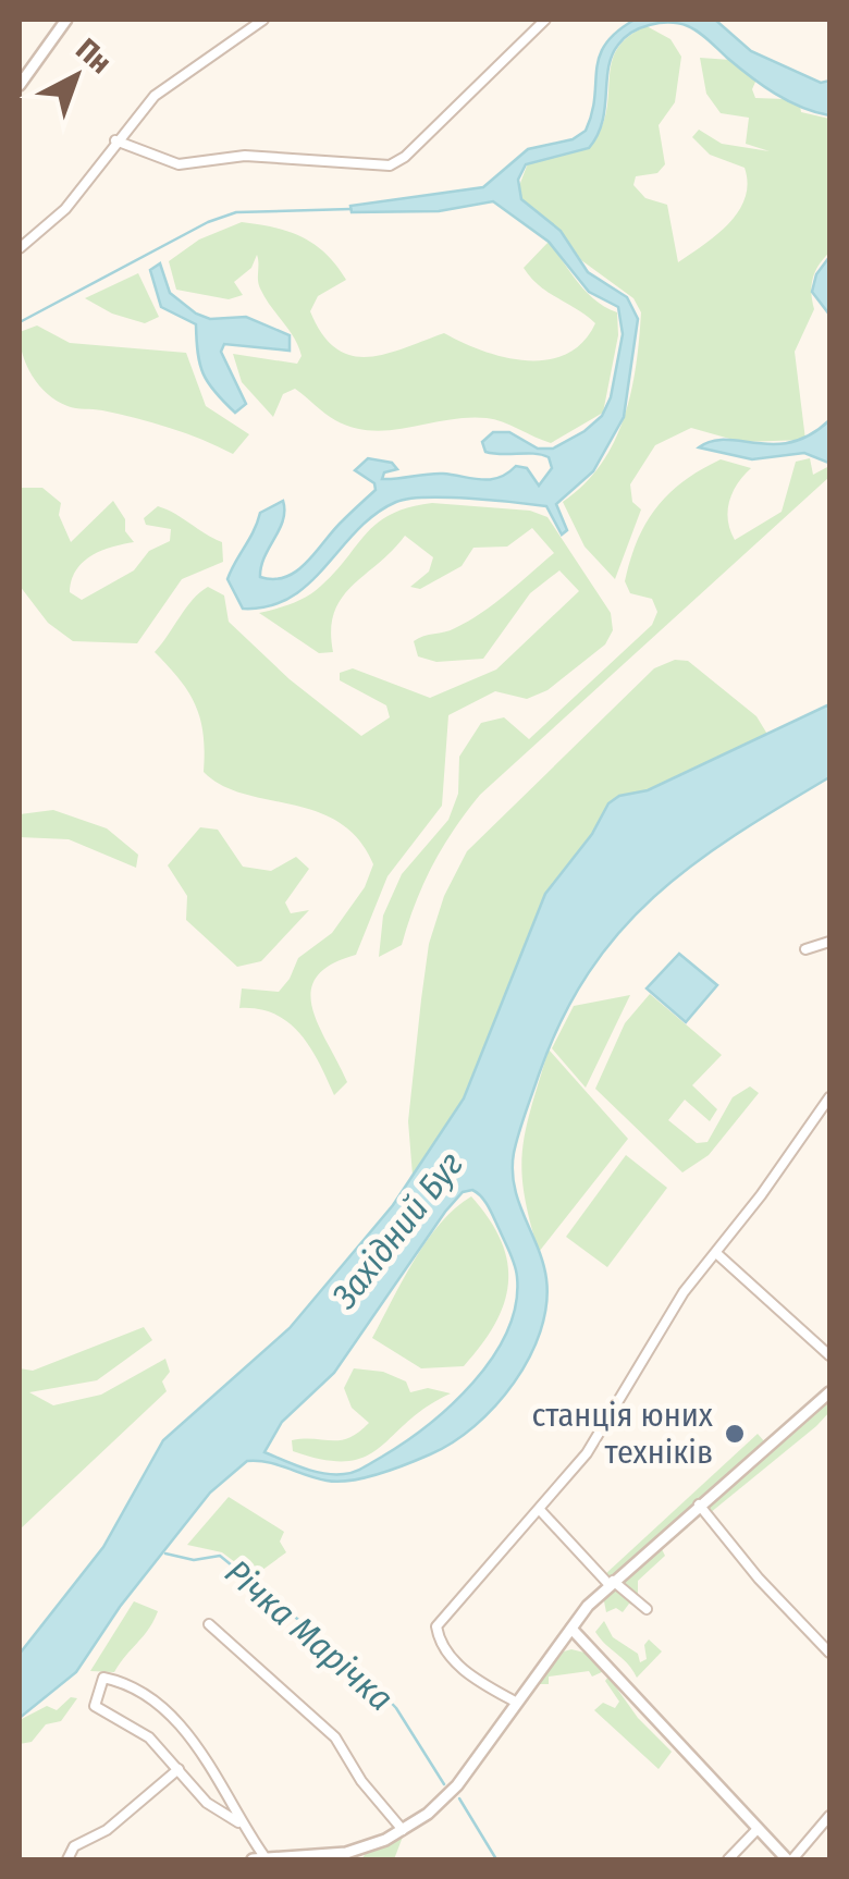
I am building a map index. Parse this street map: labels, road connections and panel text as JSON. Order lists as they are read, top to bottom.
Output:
{
  "water": ["Західний Буг", "Річка Марічка"],
  "places": ["станція юних техніків"],
  "north": "top right"
}
